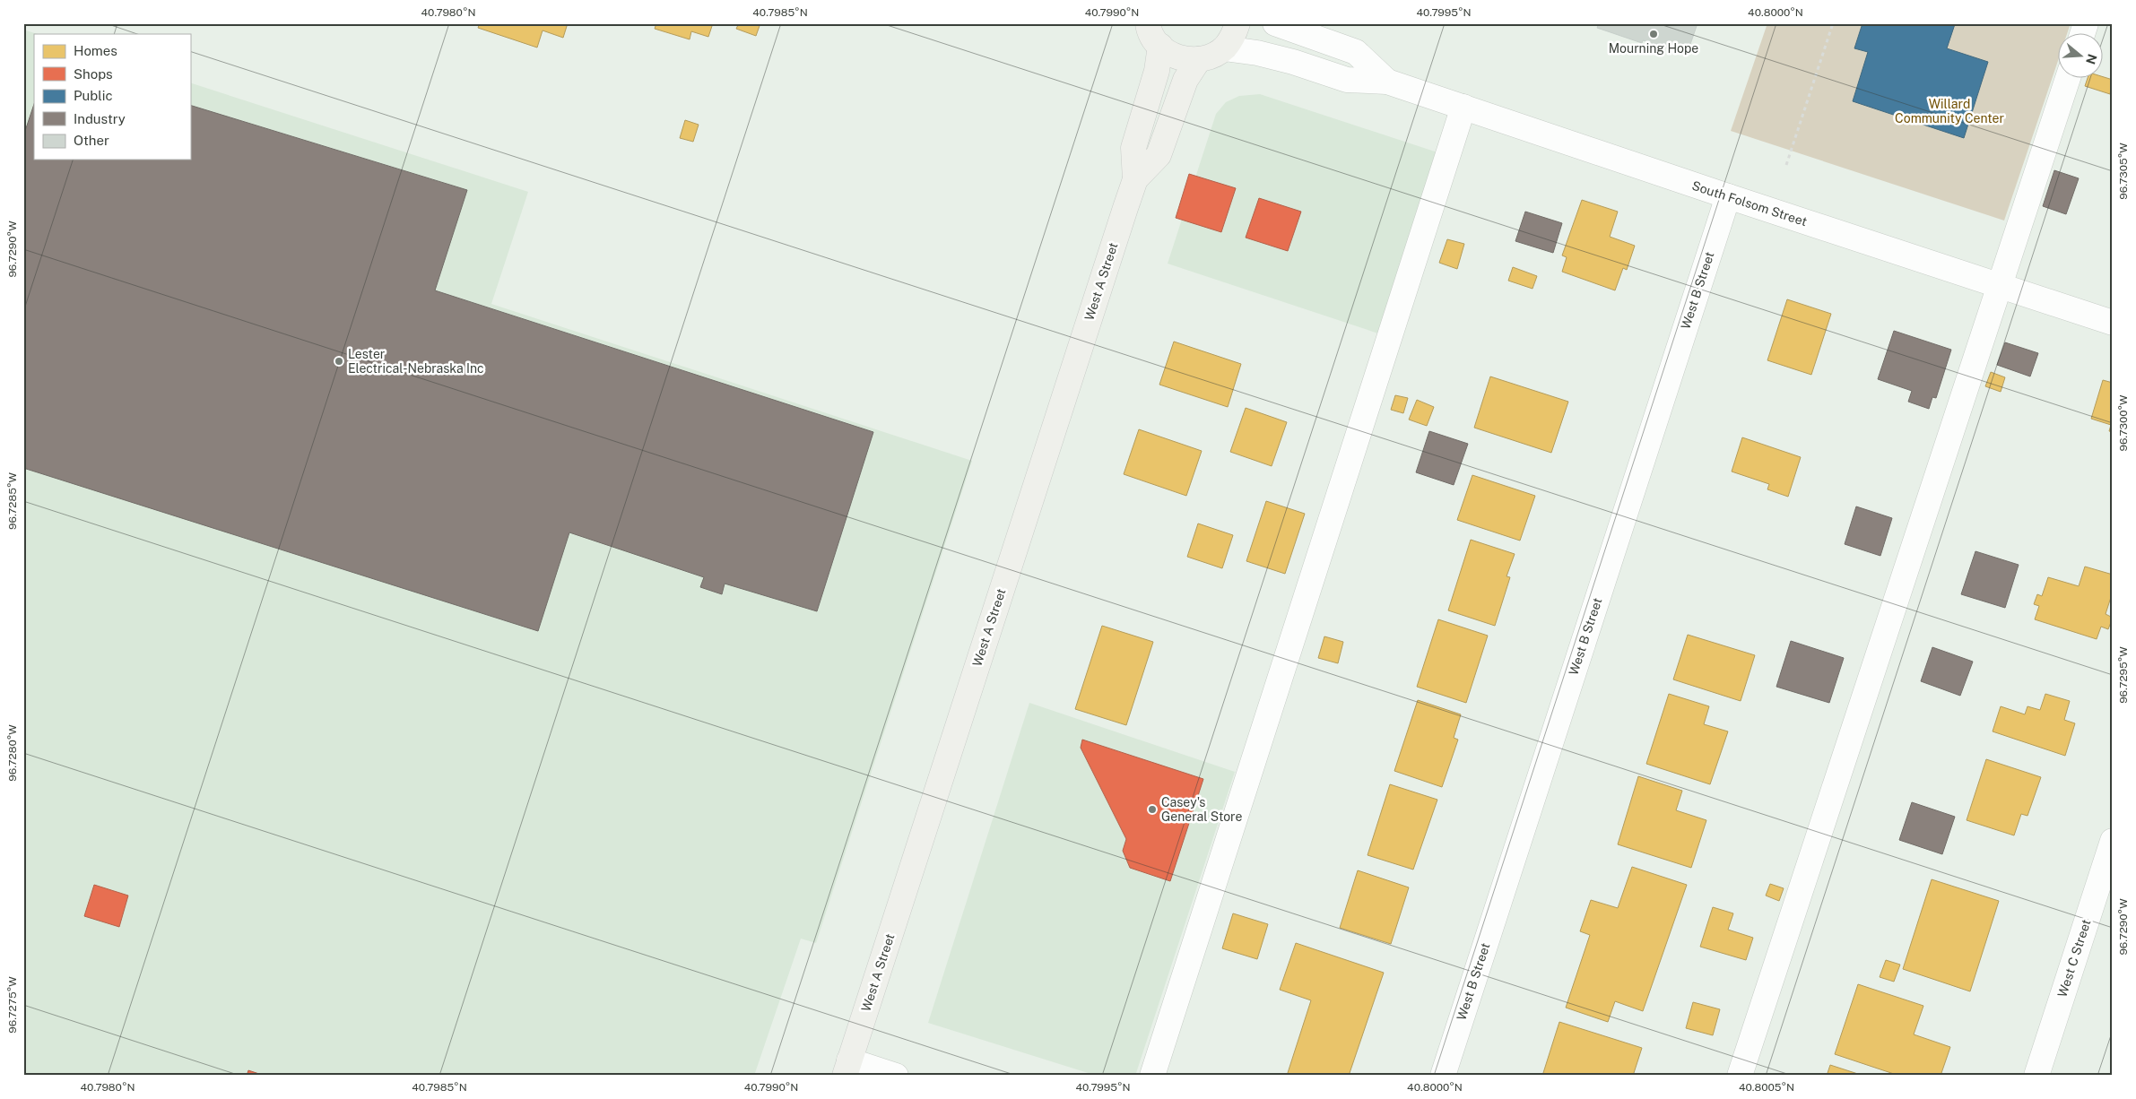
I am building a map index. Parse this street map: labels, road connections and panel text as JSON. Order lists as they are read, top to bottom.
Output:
{
  "streets": {
    "main road": ["West A Street"],
    "street": ["South Folsom Street", "West B Street", "West C Street"]
  },
  "crossings": [
    ["South Folsom Street", "West B Street"]
  ],
  "parks": ["Willard Community Center"],
  "places": ["Mourning Hope", "Lester Electrical-Nebraska Inc", "Casey's General Store"],
  "legend": [
    "Homes",
    "Shops",
    "Public",
    "Industry",
    "Other"
  ],
  "north": "right",
  "coordinates": [
    "40.7980°N",
    "40.7985°N",
    "40.7990°N",
    "40.7995°N",
    "40.8000°N",
    "96.7305°W",
    "96.7290°W",
    "96.7300°W",
    "96.7285°W",
    "96.7295°W",
    "96.7280°W",
    "96.7275°W",
    "40.8005°N"
  ]
}
